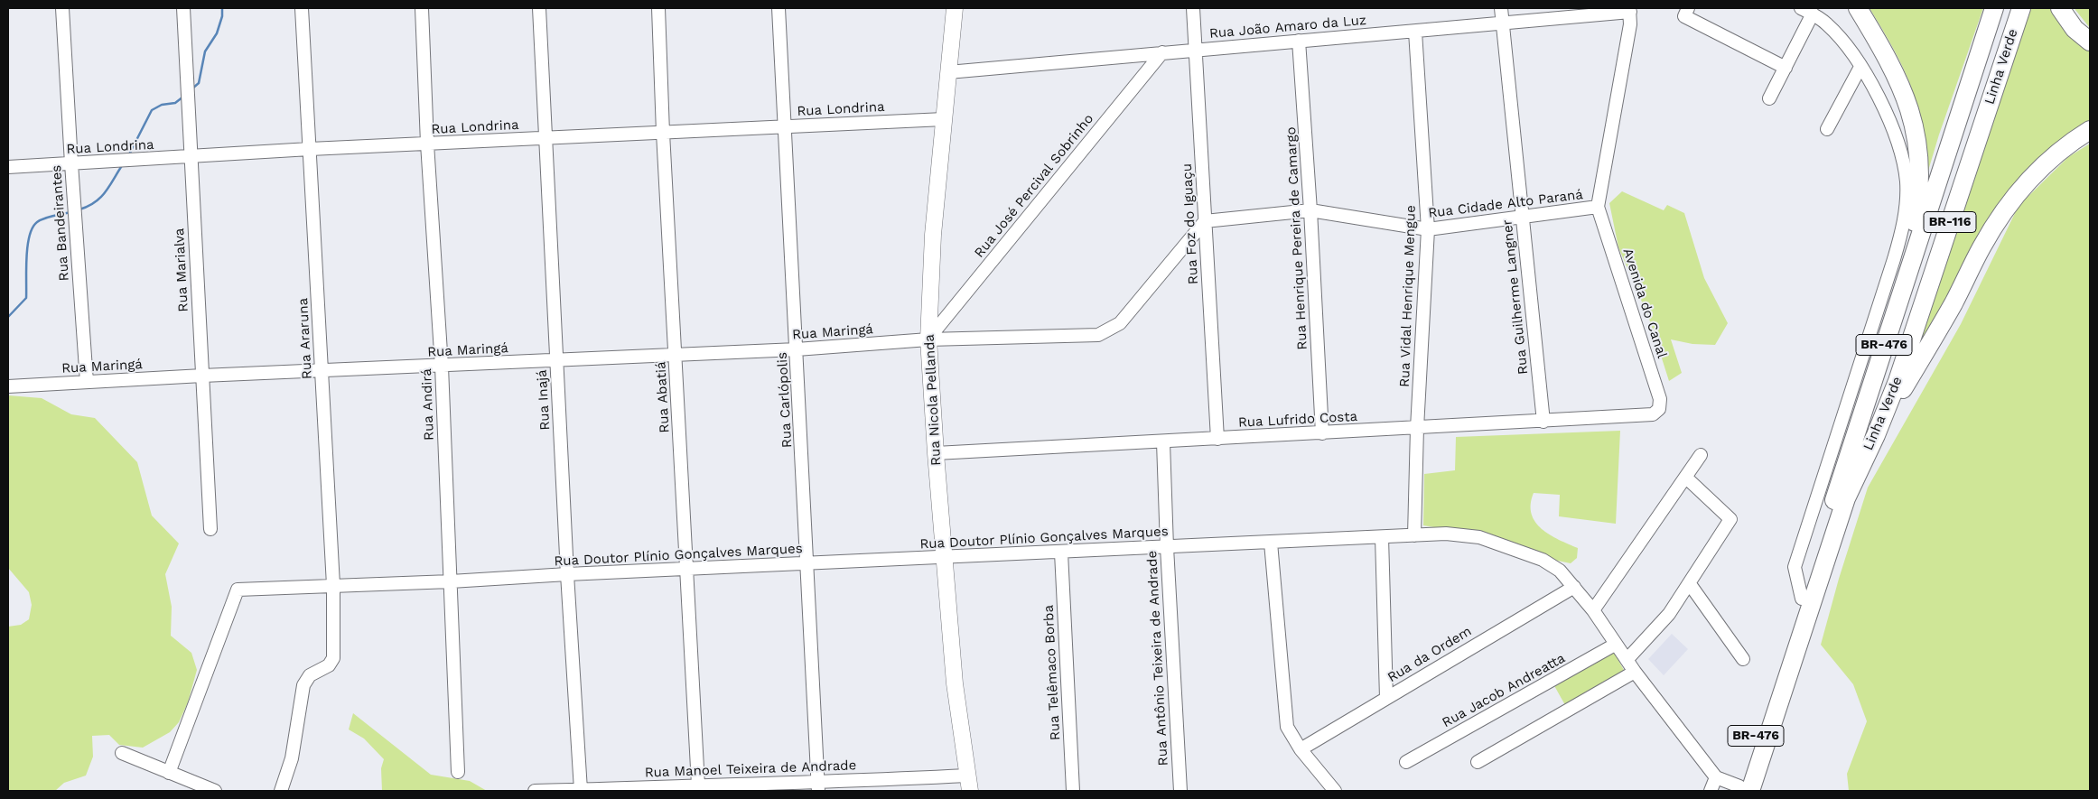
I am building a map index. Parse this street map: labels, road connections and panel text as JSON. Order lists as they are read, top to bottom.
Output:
{
  "streets": {
    "highway": ["Linha Verde", "BR-116", "BR-476"],
    "main road": ["Rua Nicola Pellanda"],
    "street": [
      "Rua João Amaro da Luz",
      "Rua Londrina",
      "Rua José Percival Sobrinho",
      "Rua Cidade Alto Paraná",
      "Rua Bandeirantes",
      "Rua Foz do Iguaçu",
      "Rua Henrique Pereira de Camargo",
      "Rua Marialva",
      "Rua Vidal Henrique Mengue",
      "Rua Guilherme Langner",
      "Avenida do Canal",
      "Rua Maringá",
      "Rua Araruna",
      "Rua Abatiá",
      "Rua Inajá",
      "Rua Carlópolis",
      "Rua Andirá",
      "Rua Lufrido Costa",
      "Rua Doutor Plínio Gonçalves Marques",
      "Rua da Ordem",
      "Rua Antônio Teixeira de Andrade",
      "Rua Telêmaco Borba",
      "Rua Jacob Andreatta",
      "Rua Manoel Teixeira de Andrade"
    ]
  },
  "crossings": [
    ["Rua João Amaro da Luz", "Rua José Percival Sobrinho"],
    ["Rua João Amaro da Luz", "Rua Foz do Iguaçu"],
    ["Rua João Amaro da Luz", "Rua Henrique Pereira de Camargo"],
    ["Rua João Amaro da Luz", "Rua Vidal Henrique Mengue"],
    ["Rua João Amaro da Luz", "Rua Guilherme Langner"],
    ["Rua João Amaro da Luz", "Rua Nicola Pellanda"],
    ["Rua Londrina", "Rua Bandeirantes"],
    ["Rua Londrina", "Rua Marialva"],
    ["Rua Londrina", "Rua Araruna"],
    ["Rua Londrina", "Rua Abatiá"],
    ["Rua Londrina", "Rua Inajá"],
    ["Rua Londrina", "Rua Carlópolis"],
    ["Rua Londrina", "Rua Nicola Pellanda"],
    ["Rua Londrina", "Rua Andirá"],
    ["Rua José Percival Sobrinho", "Rua Maringá"],
    ["Rua José Percival Sobrinho", "Rua Nicola Pellanda"],
    ["Rua Cidade Alto Paraná", "Rua Foz do Iguaçu"],
    ["Rua Cidade Alto Paraná", "Rua Henrique Pereira de Camargo"],
    ["Rua Cidade Alto Paraná", "Rua Vidal Henrique Mengue"],
    ["Rua Cidade Alto Paraná", "Rua Guilherme Langner"],
    ["Rua Cidade Alto Paraná", "Avenida do Canal"],
    ["Rua Bandeirantes", "Rua Maringá"],
    ["Rua Foz do Iguaçu", "Rua Lufrido Costa"],
    ["Rua Henrique Pereira de Camargo", "Rua Lufrido Costa"],
    ["Rua Marialva", "Rua Maringá"],
    ["Rua Vidal Henrique Mengue", "Rua Lufrido Costa"],
    ["Rua Vidal Henrique Mengue", "Rua Doutor Plínio Gonçalves Marques"],
    ["Rua Guilherme Langner", "Rua Lufrido Costa"],
    ["Avenida do Canal", "Rua Lufrido Costa"],
    ["Rua Maringá", "Rua Araruna"],
    ["Rua Maringá", "Rua Abatiá"],
    ["Rua Maringá", "Rua Inajá"],
    ["Rua Maringá", "Rua Carlópolis"],
    ["Rua Maringá", "Rua Nicola Pellanda"],
    ["Rua Maringá", "Rua Andirá"],
    ["Rua Araruna", "Rua Doutor Plínio Gonçalves Marques"],
    ["Rua Abatiá", "Rua Doutor Plínio Gonçalves Marques"],
    ["Rua Abatiá", "Rua Manoel Teixeira de Andrade"],
    ["Rua Inajá", "Rua Doutor Plínio Gonçalves Marques"],
    ["Rua Inajá", "Rua Manoel Teixeira de Andrade"],
    ["Rua Carlópolis", "Rua Doutor Plínio Gonçalves Marques"],
    ["Rua Carlópolis", "Rua Manoel Teixeira de Andrade"],
    ["Rua Nicola Pellanda", "Rua Lufrido Costa"],
    ["Rua Nicola Pellanda", "Rua Doutor Plínio Gonçalves Marques"],
    ["Rua Nicola Pellanda", "Rua Manoel Teixeira de Andrade"],
    ["Rua Andirá", "Rua Doutor Plínio Gonçalves Marques"],
    ["Rua Lufrido Costa", "Rua Antônio Teixeira de Andrade"],
    ["Rua Doutor Plínio Gonçalves Marques", "Rua da Ordem"],
    ["Rua Doutor Plínio Gonçalves Marques", "Rua Antônio Teixeira de Andrade"],
    ["Rua Doutor Plínio Gonçalves Marques", "Rua Telêmaco Borba"],
    ["Rua Doutor Plínio Gonçalves Marques", "Rua Jacob Andreatta"]
  ]
}
